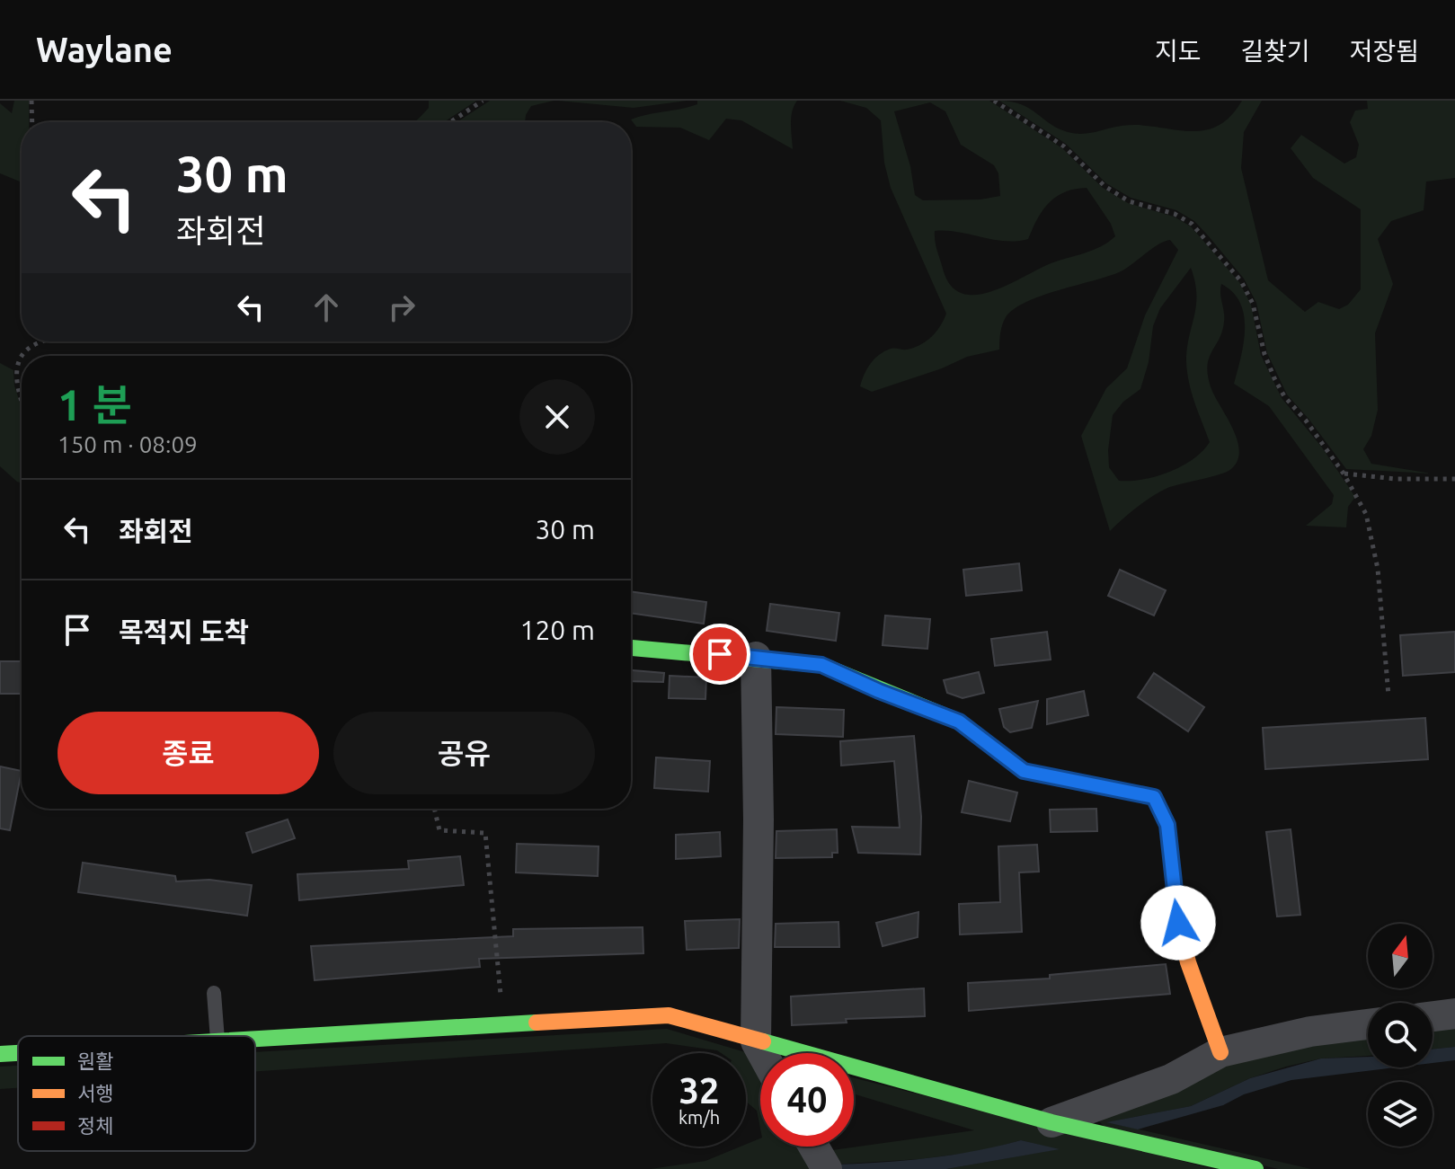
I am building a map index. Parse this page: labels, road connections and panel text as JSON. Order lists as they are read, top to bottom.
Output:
{
  "legend": ["원활", "서행", "정체"],
  "north": "top",
  "page": {
    "header": "Waylane",
    "nav": ["지도", "길찾기", "저장됨"],
    "turn": ["30 m", "좌회전"],
    "heading": ["1 분", "150 m · 08:09"],
    "list": [
      {
        "name": "좌회전",
        "value": "30 m"
      },
      {
        "name": "목적지 도착",
        "value": "120 m"
      }
    ],
    "buttons": ["종료", "공유"],
    "speed": "32 km/h",
    "limit": "40"
  }
}
